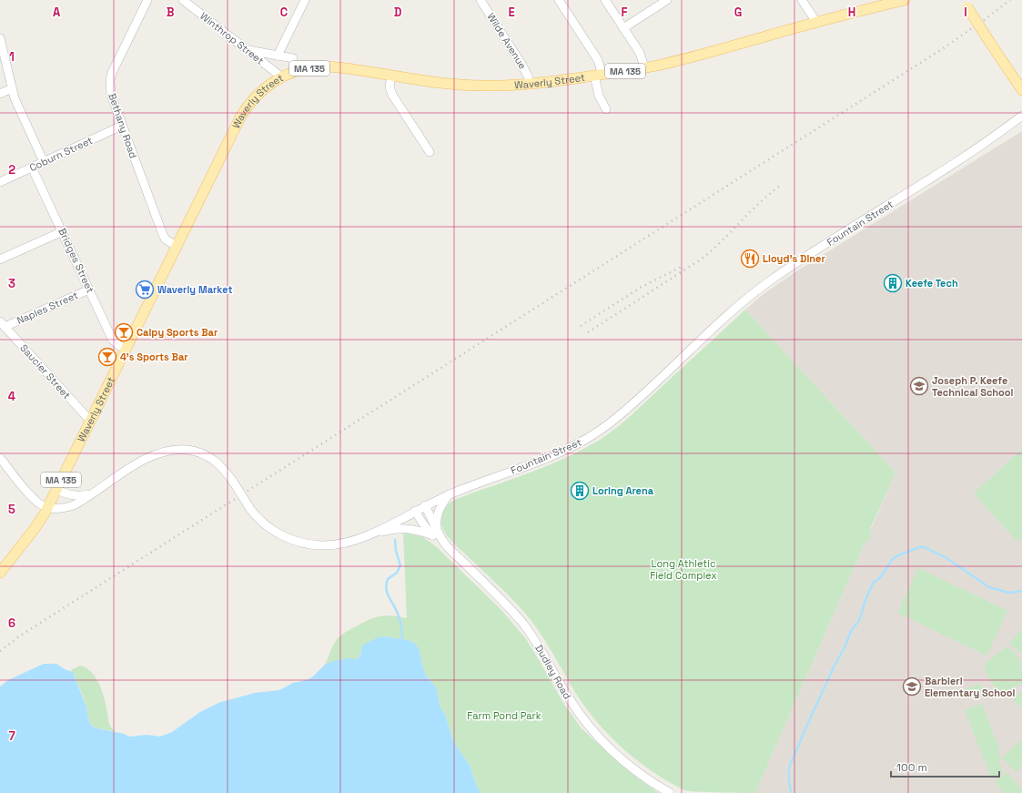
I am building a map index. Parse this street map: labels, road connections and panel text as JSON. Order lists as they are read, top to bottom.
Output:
{
  "streets": {
    "main road": ["MA 135", "Waverly Street"],
    "street": [
      "Winthrop Street",
      "Wilde Avenue",
      "Bethany Road",
      "Coburn Street",
      "Fountain Street",
      "Bridges Street",
      "Naples Street",
      "Saucier Street",
      "Dudley Road"
    ]
  },
  "crossings": [
    ["Winthrop Street", "Waverly Street"],
    ["Wilde Avenue", "Waverly Street"],
    ["Waverly Street", "Bethany Road"],
    ["Waverly Street", "Fountain Street"],
    ["Waverly Street", "Bridges Street"],
    ["Waverly Street", "Saucier Street"],
    ["Bethany Road", "Coburn Street"],
    ["Coburn Street", "Bridges Street"],
    ["Fountain Street", "Dudley Road"],
    ["Bridges Street", "Naples Street"],
    ["Naples Street", "Saucier Street"]
  ],
  "parks": ["Long Athletic Field Complex", "Farm Pond Park"],
  "places": {
    "restaurant": ["Lloyd's Diner"],
    "building": ["Keefe Tech", "Loring Arena"],
    "supermarket": ["Waverly Market"],
    "bar": ["Caipy Sports Bar", "4’s Sports Bar"],
    "school or university": ["Joseph P. Keefe Technical School", "Barbieri Elementary School"]
  },
  "scale_bar": "100 m",
  "grid": {
    "columns": [
      "A",
      "B",
      "C",
      "D",
      "E",
      "F",
      "G",
      "H",
      "I"
    ],
    "rows": [
      "1",
      "2",
      "3",
      "4",
      "5",
      "6",
      "7"
    ]
  }
}
